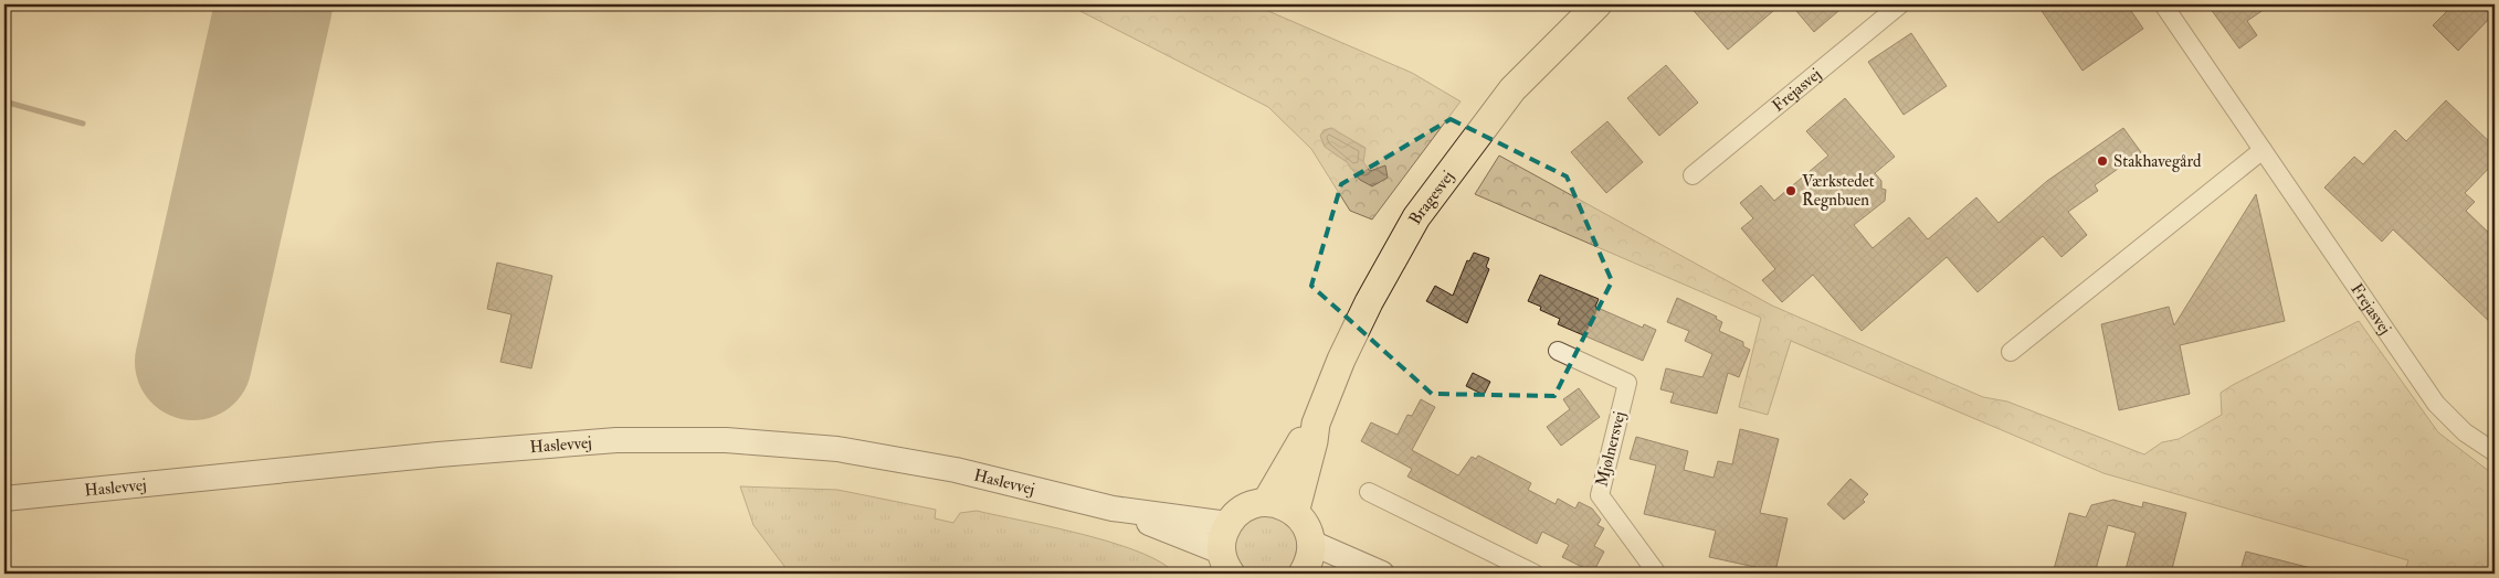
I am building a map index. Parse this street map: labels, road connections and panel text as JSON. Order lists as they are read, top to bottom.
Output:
{
  "streets": {
    "main road": ["Bragesvej", "Haslevvej"],
    "street": ["Frejasvej", "Mjølnersvej"]
  },
  "places": ["Stakhavegård", "Værkstedet Regnbuen"]
}
